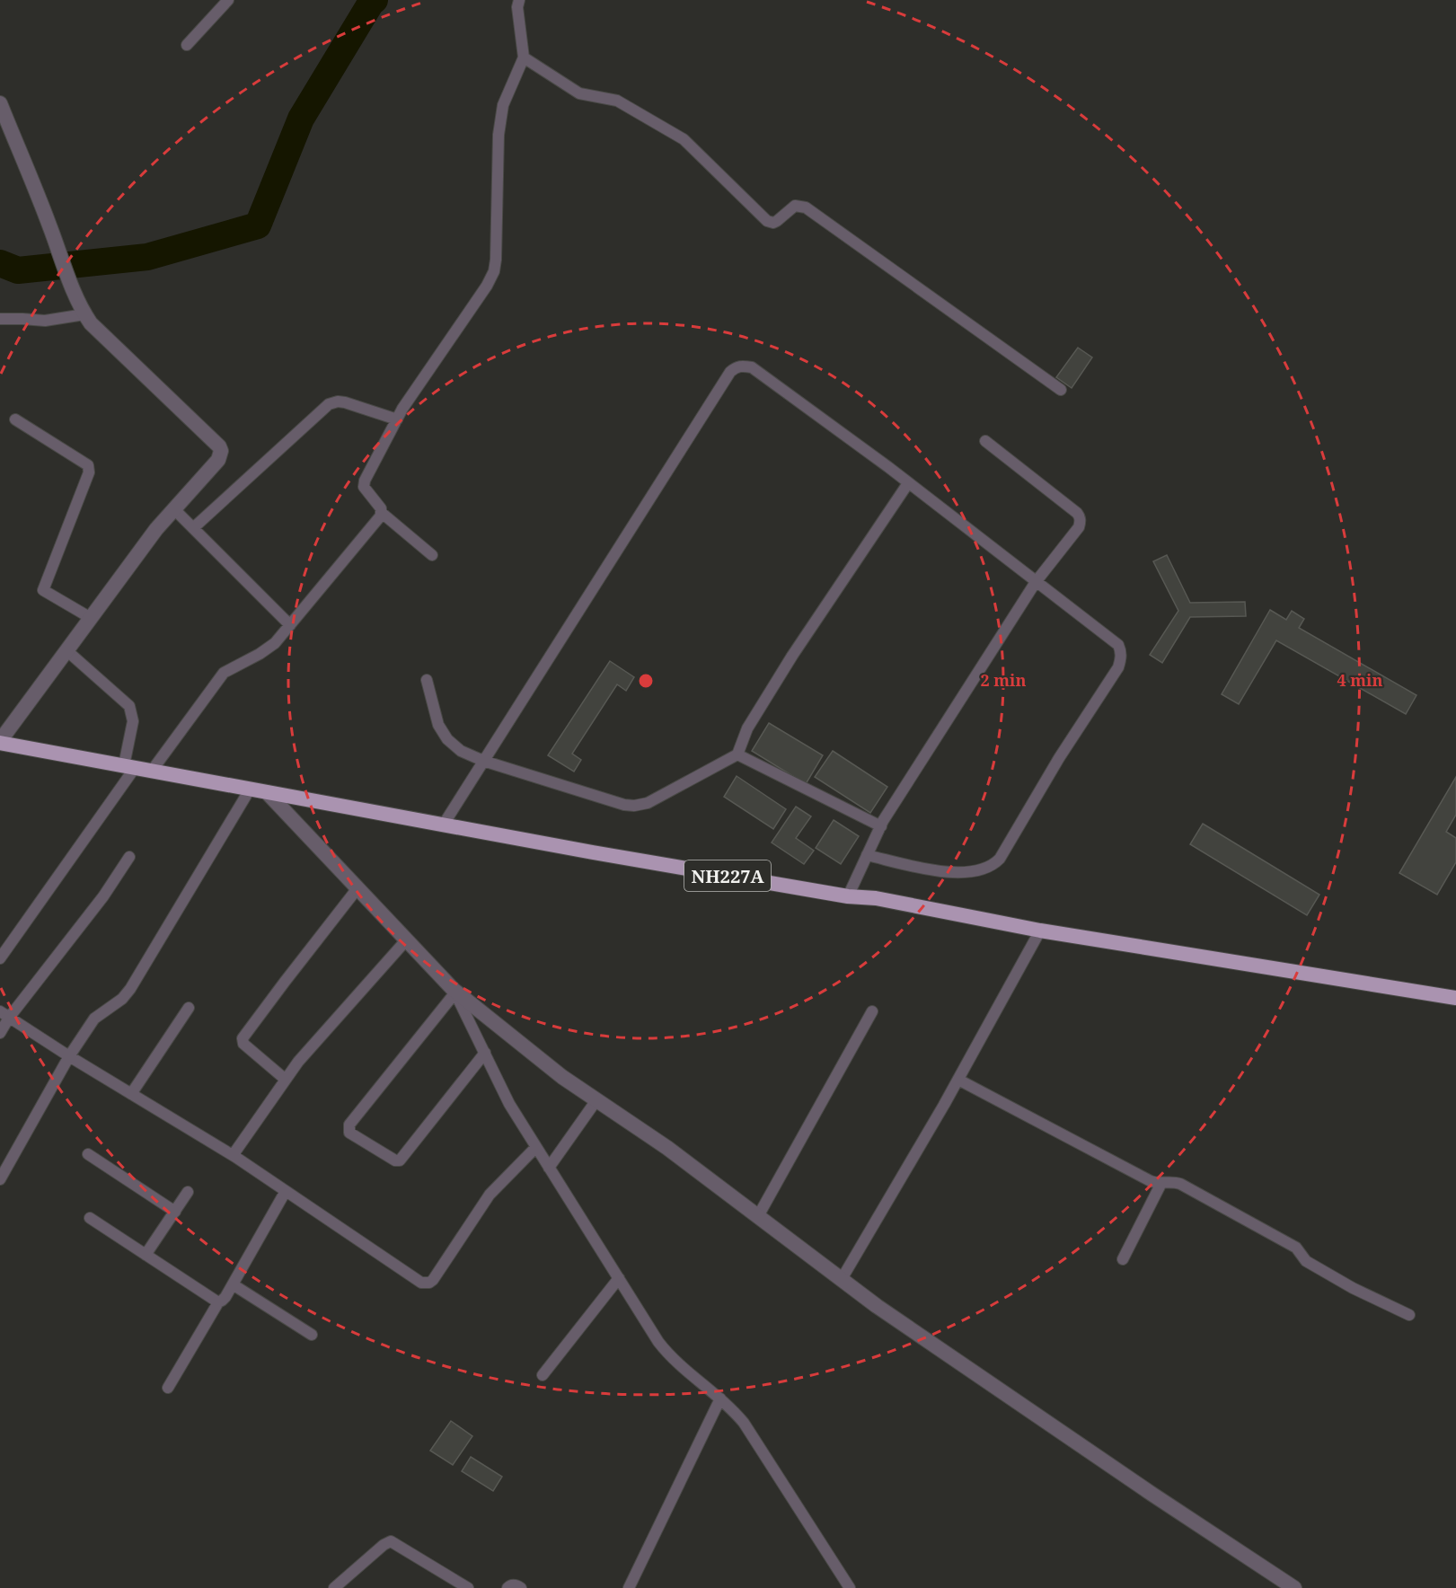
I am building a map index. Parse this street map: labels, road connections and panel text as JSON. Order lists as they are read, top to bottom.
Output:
{
  "streets": {
    "highway": ["NH227A"]
  },
  "rings": ["2 min", "4 min"]
}
